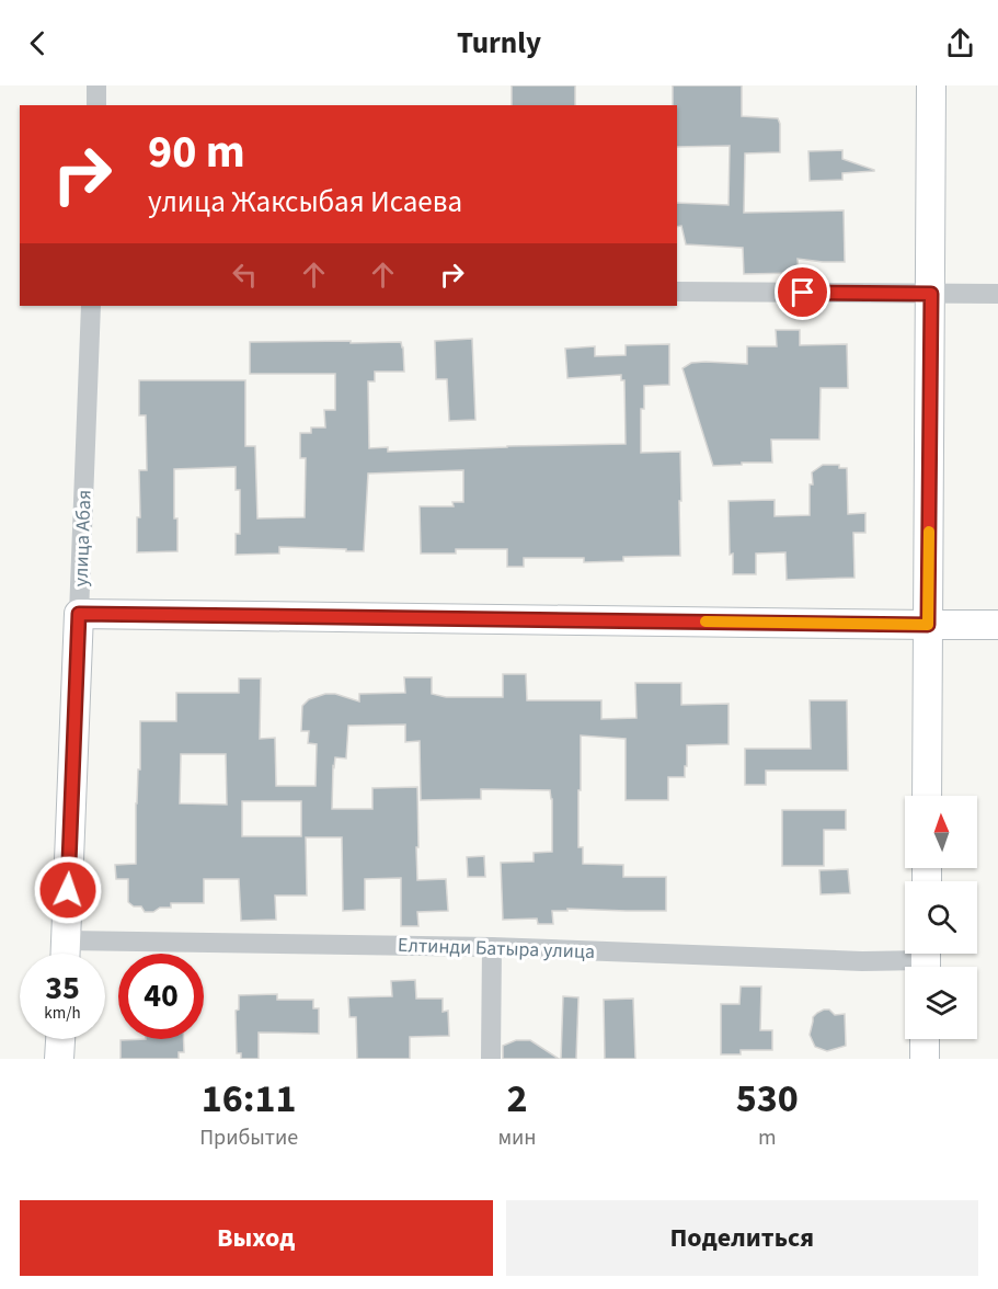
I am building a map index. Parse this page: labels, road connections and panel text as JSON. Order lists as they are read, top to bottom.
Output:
{
  "streets": {
    "street": ["улица Абая", "Елтинди Батыра улица"]
  },
  "crossings": [
    ["улица Абая", "Елтинди Батыра улица"]
  ],
  "north": "top",
  "page": {
    "header": "Turnly",
    "turn": ["90 m", "улица Жаксыбая Исаева"],
    "speed": "35 km/h",
    "limit": "40",
    "eta": [
      "16:11",
      "Прибытие",
      "2",
      "мин",
      "530",
      "m"
    ],
    "buttons": ["Выход", "Поделиться"]
  }
}
